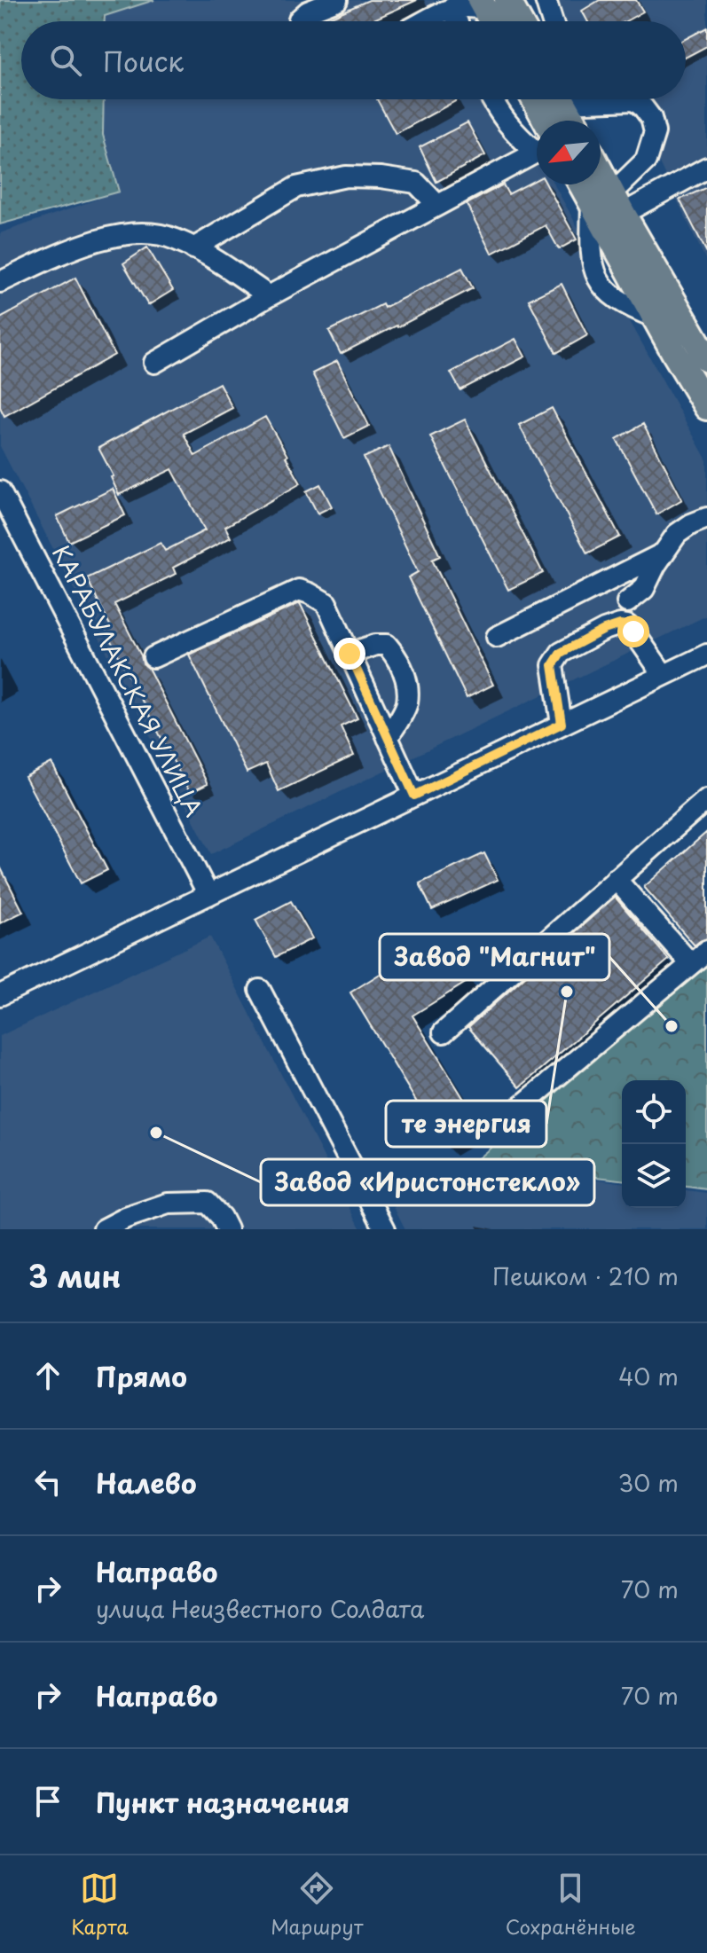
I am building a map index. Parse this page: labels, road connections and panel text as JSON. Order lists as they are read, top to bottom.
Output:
{
  "streets": {
    "street": ["КАРАБУЛАКСКАЯ УЛИЦА"]
  },
  "places": ["те энергия", "Завод \"Магнит\"", "Завод «Иристонстекло»"],
  "north": "bottom left",
  "page": {
    "search": "Поиск",
    "heading": ["3 мин", "Пешком · 210 m"],
    "list": [
      ["Прямо", "40 m"],
      ["Налево", "30 m"],
      ["Направо", "улица Неизвестного Солдата", "70 m"],
      ["Направо", "70 m"],
      "Пункт назначения"
    ],
    "nav": ["Карта", "Маршрут", "Сохранённые"]
  }
}
